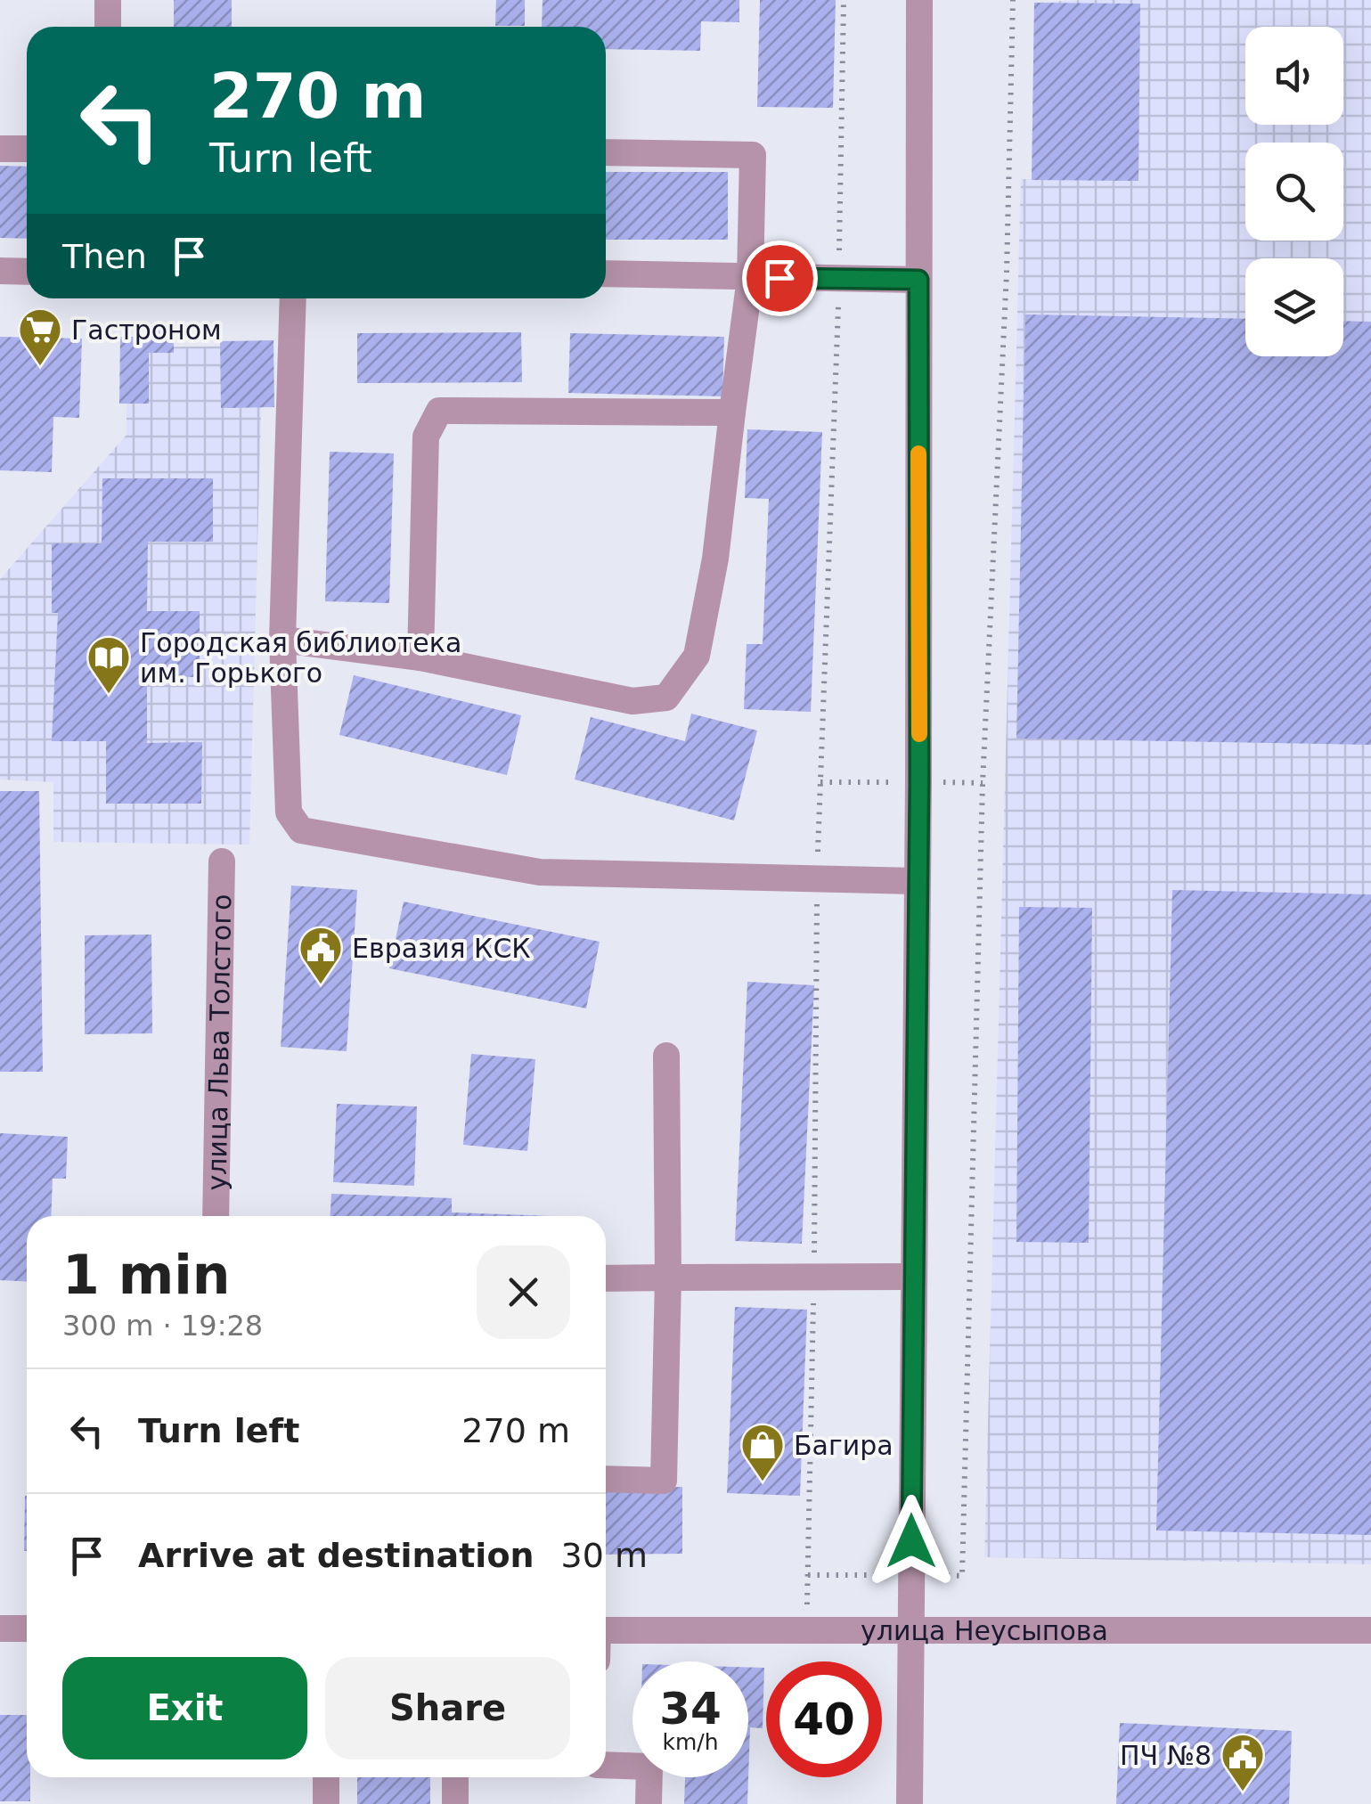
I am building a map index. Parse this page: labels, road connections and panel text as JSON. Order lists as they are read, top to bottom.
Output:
{
  "streets": {
    "street": ["улица Льва Толстого", "улица Неусыпова"]
  },
  "places": {
    "supermarket": ["Гастроном"],
    "library": ["Городская библиотека им. Горького"],
    "public building": ["Евразия КСК", "ПЧ №8"],
    "shop": ["Багира"]
  },
  "page": {
    "turn": ["270 m", "Turn left"],
    "then": "Then",
    "heading": ["1 min", "300 m · 19:28"],
    "list": [
      {
        "name": "Turn left",
        "value": "270 m"
      },
      {
        "name": "Arrive at destination",
        "value": "30 m"
      }
    ],
    "buttons": ["Exit", "Share"],
    "speed": "34 km/h",
    "limit": "40"
  }
}
